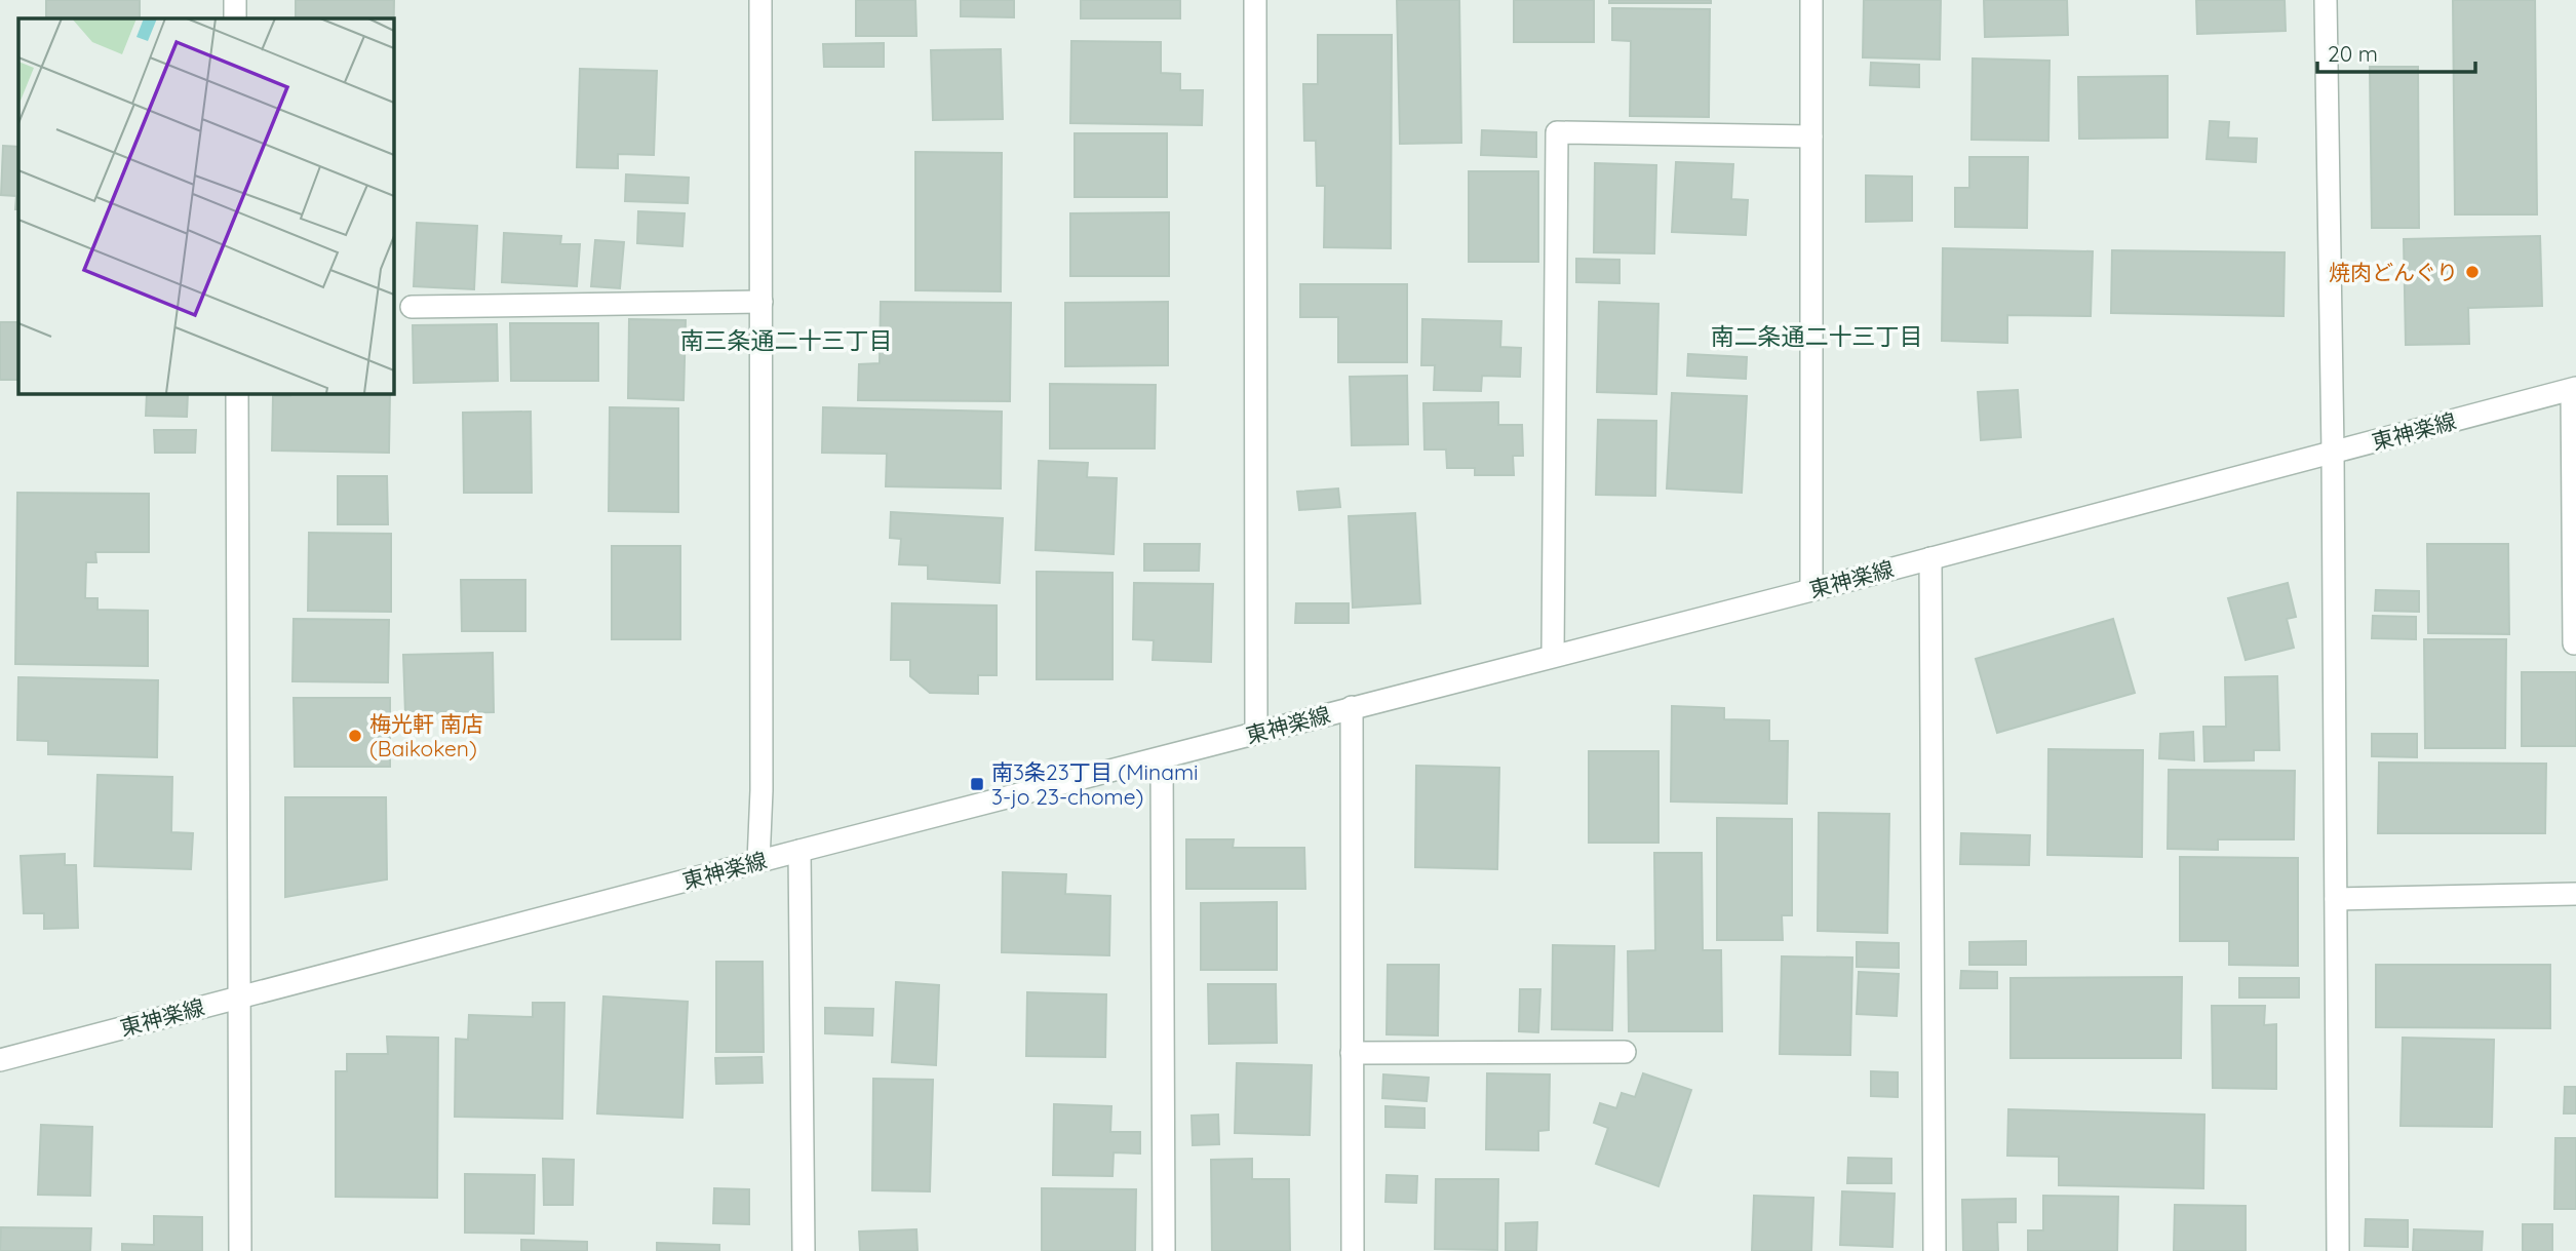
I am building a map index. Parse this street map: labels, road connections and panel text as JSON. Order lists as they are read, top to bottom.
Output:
{
  "streets": {
    "street": ["東神楽線"]
  },
  "districts": ["南二条通二十三丁目", "南三条通二十三丁目"],
  "places": {
    "other": ["焼肉どんぐり", "梅光軒 南店 (Baikoken)"],
    "transit": ["南3条23丁目 (Minami 3-jo 23-chome)"]
  },
  "scale_bar": "20 m"
}
